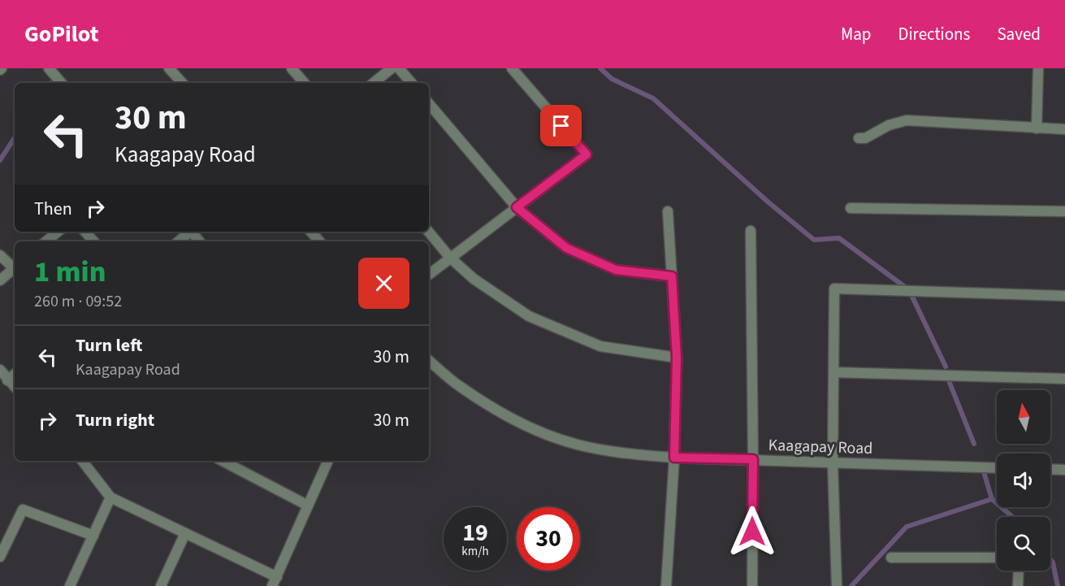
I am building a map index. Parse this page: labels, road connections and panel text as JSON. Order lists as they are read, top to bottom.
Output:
{
  "streets": {
    "street": ["Kaagapay Road"]
  },
  "north": "top",
  "page": {
    "header": "GoPilot",
    "nav": ["Map", "Directions", "Saved"],
    "turn": ["30 m", "Kaagapay Road"],
    "then": "Then",
    "heading": ["1 min", "260 m · 09:52"],
    "list": [
      {
        "name": "Turn left",
        "note": "Kaagapay Road",
        "value": "30 m"
      },
      {
        "name": "Turn right",
        "value": "30 m"
      }
    ],
    "speed": "19 km/h",
    "limit": "30"
  }
}
